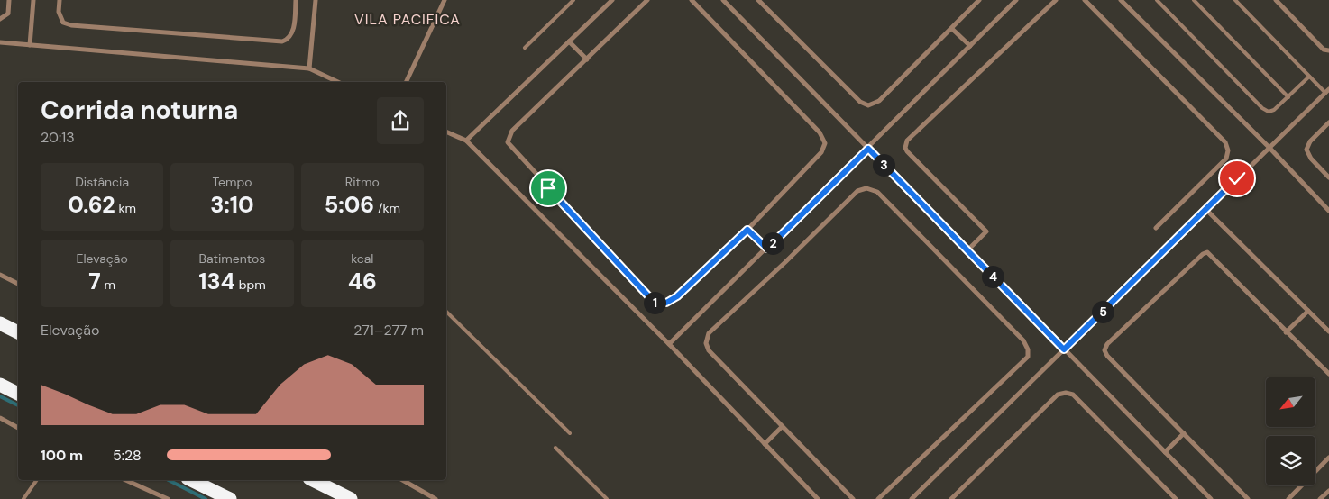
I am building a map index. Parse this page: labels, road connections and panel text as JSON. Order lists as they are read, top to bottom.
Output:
{
  "districts": ["VILA PACIFICA"],
  "north": "bottom left",
  "page": {
    "heading": ["Corrida noturna", "20:13"],
    "pins": [
      "3",
      "2",
      "4",
      "1",
      "5"
    ],
    "stats": [
      ["Distância", "0.62 km"],
      ["Tempo", "3:10"],
      ["Ritmo", "5:06 /km"],
      ["Elevação", "7 m"],
      ["Batimentos", "134 bpm"],
      ["kcal", "46"]
    ],
    "chart": ["Elevação", "271–277 m"],
    "list": [
      {
        "name": "100 m",
        "note": "5:28"
      }
    ]
  }
}
